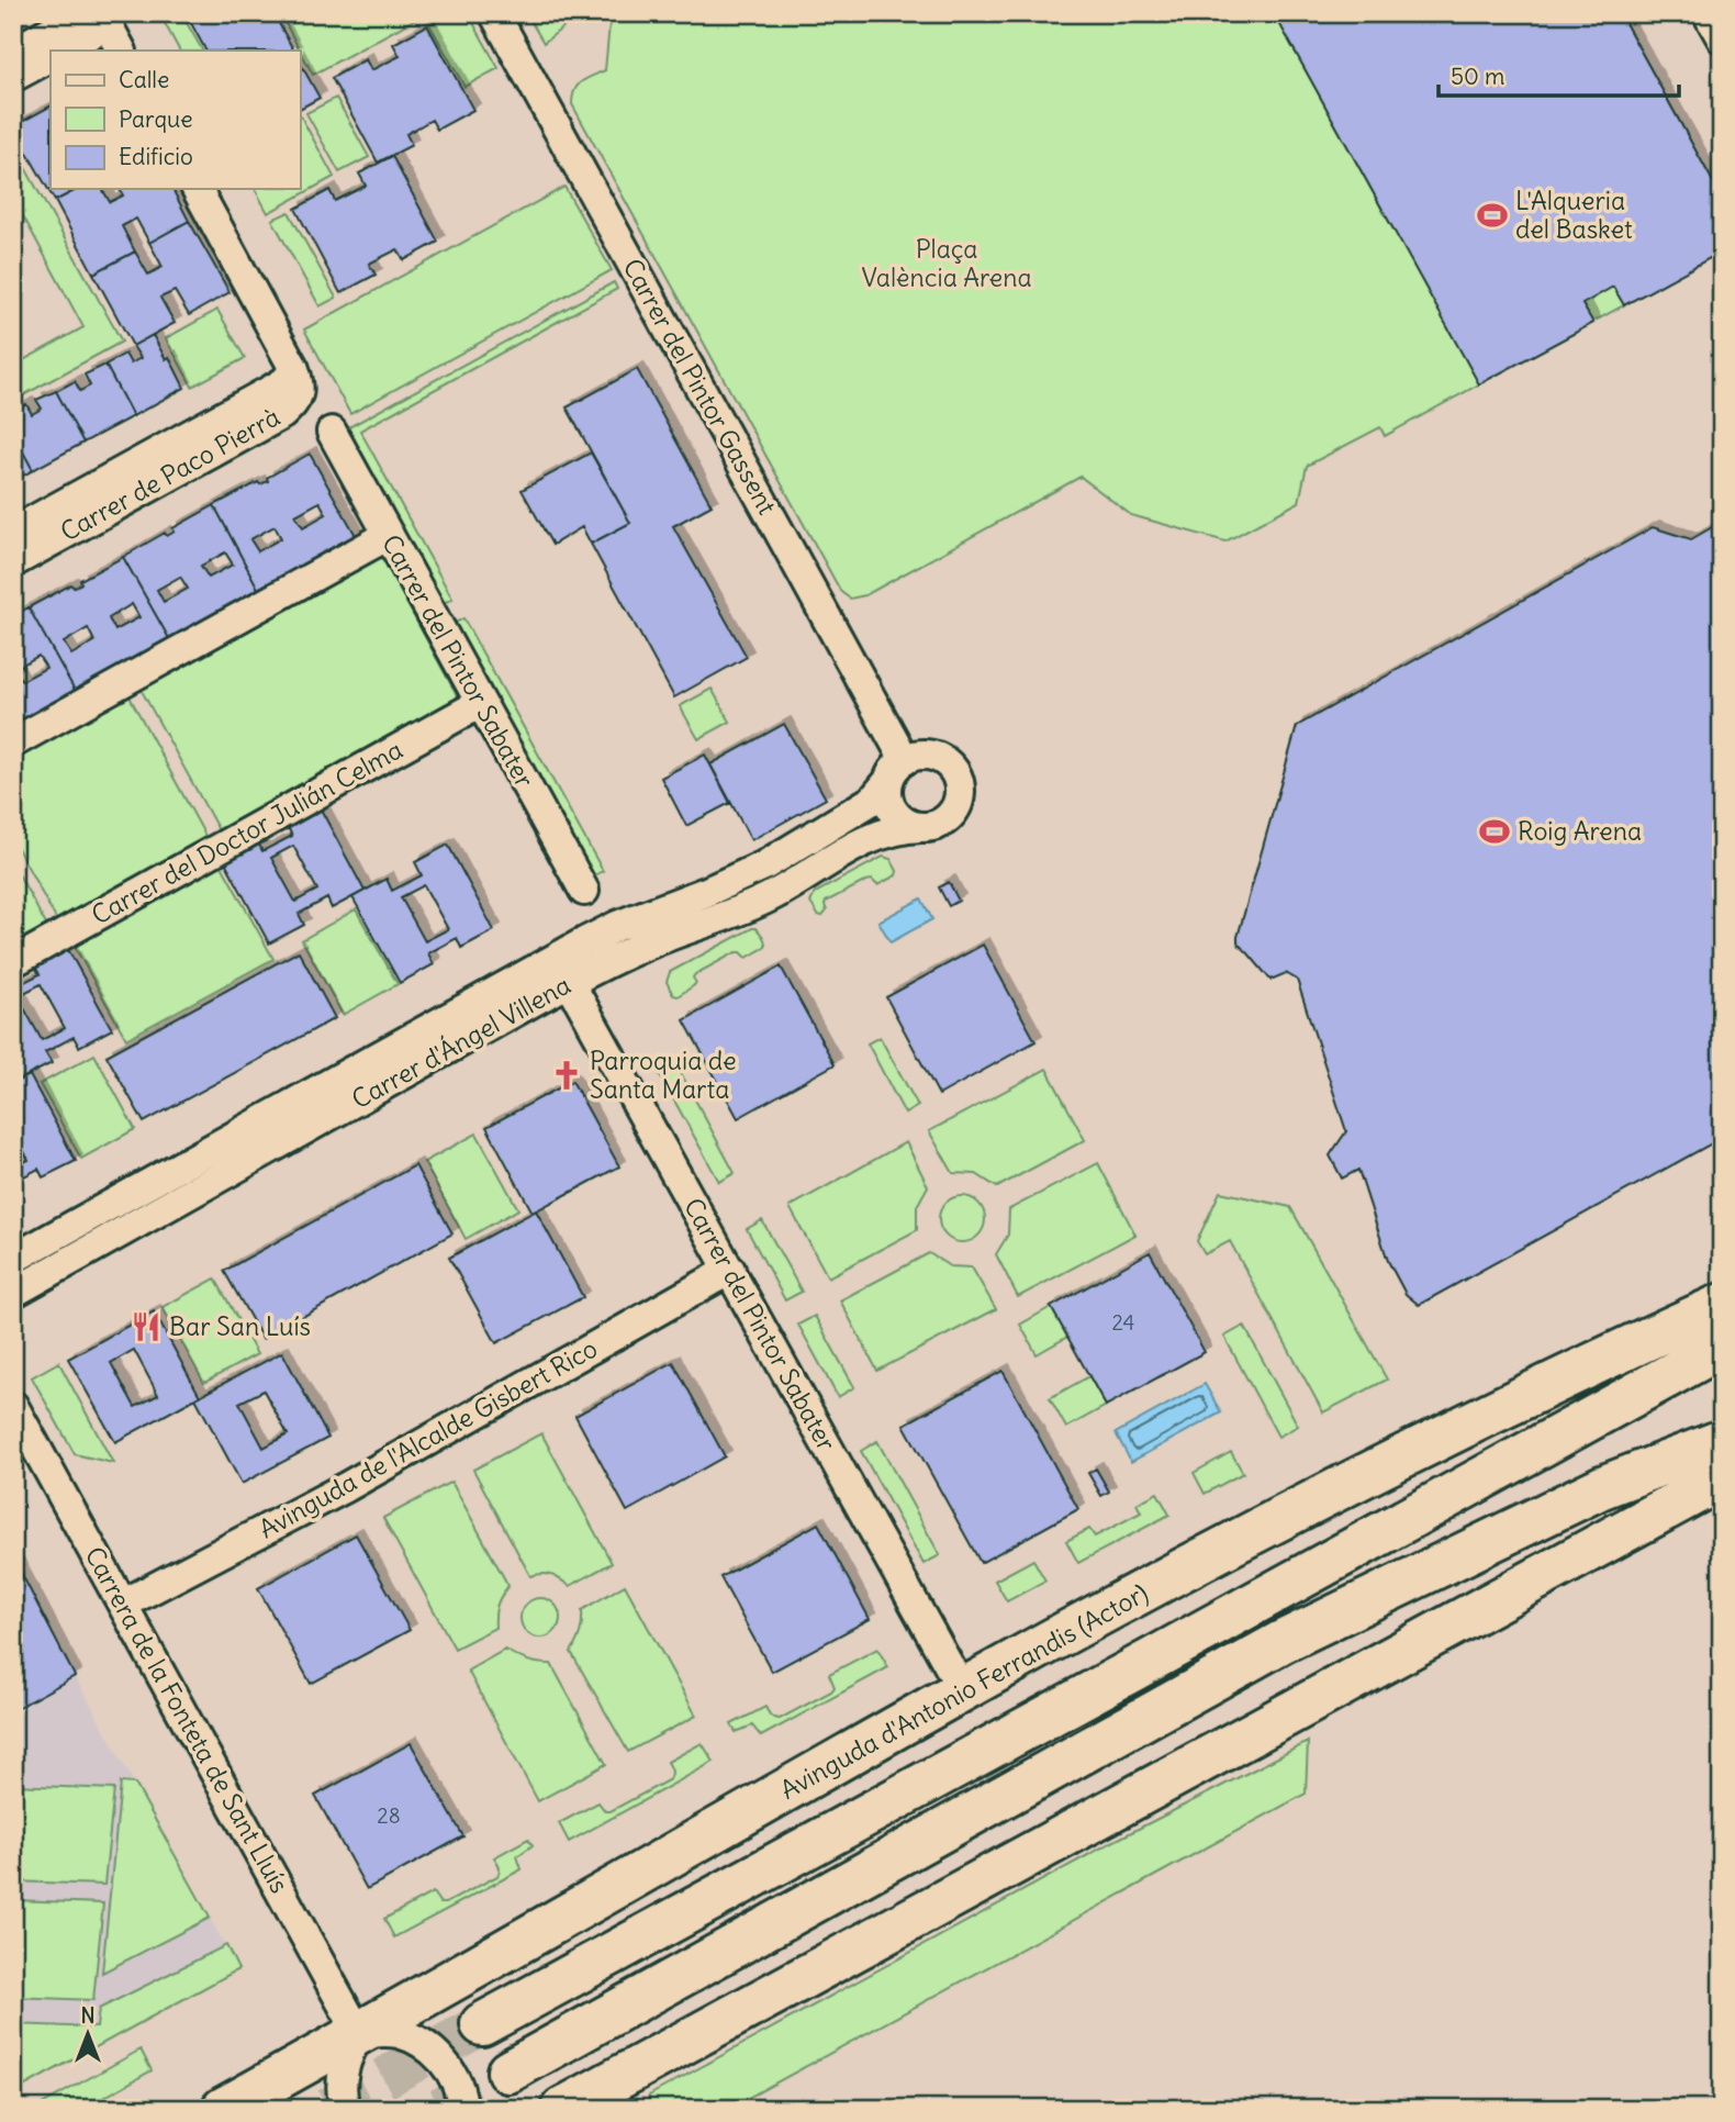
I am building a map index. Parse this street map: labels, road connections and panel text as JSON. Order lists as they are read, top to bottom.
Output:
{
  "streets": {
    "main road": ["Avinguda d'Antonio Ferrandis (Actor)"],
    "street": [
      "Carrer del Pintor Gassent",
      "Carrer de Paco Pierrà",
      "Carrer del Pintor Sabater",
      "Carrer del Doctor Julián Celma",
      "Carrer d'Ángel Villena",
      "Avinguda de l'Alcalde Gisbert Rico",
      "Carrera de la Fonteta de Sant Lluís"
    ]
  },
  "crossings": [
    ["Carrer del Pintor Gassent", "Carrer d'Ángel Villena"],
    ["Carrer del Pintor Sabater", "Carrer del Doctor Julián Celma"],
    ["Carrer del Pintor Sabater", "Carrer d'Ángel Villena"],
    ["Carrer del Pintor Sabater", "Avinguda de l'Alcalde Gisbert Rico"],
    ["Carrer del Pintor Sabater", "Avinguda d'Antonio Ferrandis (Actor)"],
    ["Avinguda de l'Alcalde Gisbert Rico", "Carrera de la Fonteta de Sant Lluís"],
    ["Avinguda d'Antonio Ferrandis (Actor)", "Carrera de la Fonteta de Sant Lluís"]
  ],
  "parks": ["Plaça València Arena"],
  "places": {
    "sports": ["L'Alqueria del Basket", "Roig Arena"],
    "church": ["Parroquia de Santa Marta"],
    "restaurant": ["Bar San Luís"]
  },
  "house_numbers": ["24", "28"],
  "legend": ["Calle", "Parque", "Edificio"],
  "scale_bar": "50 m",
  "north": "top"
}
